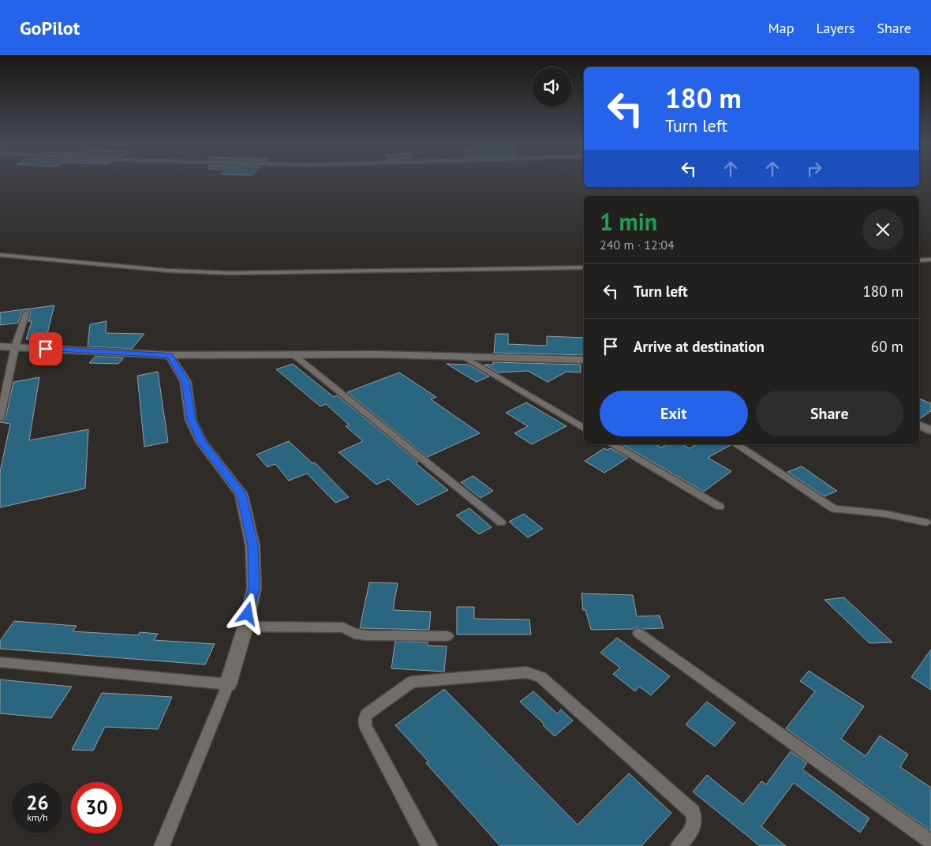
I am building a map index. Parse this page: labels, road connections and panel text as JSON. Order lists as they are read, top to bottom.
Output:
{
  "page": {
    "header": "GoPilot",
    "nav": ["Map", "Layers", "Share"],
    "turn": ["180 m", "Turn left"],
    "heading": ["1 min", "240 m · 12:04"],
    "list": [
      {
        "name": "Turn left",
        "value": "180 m"
      },
      {
        "name": "Arrive at destination",
        "value": "60 m"
      }
    ],
    "buttons": ["Exit", "Share"],
    "speed": "26 km/h",
    "limit": "30"
  }
}
